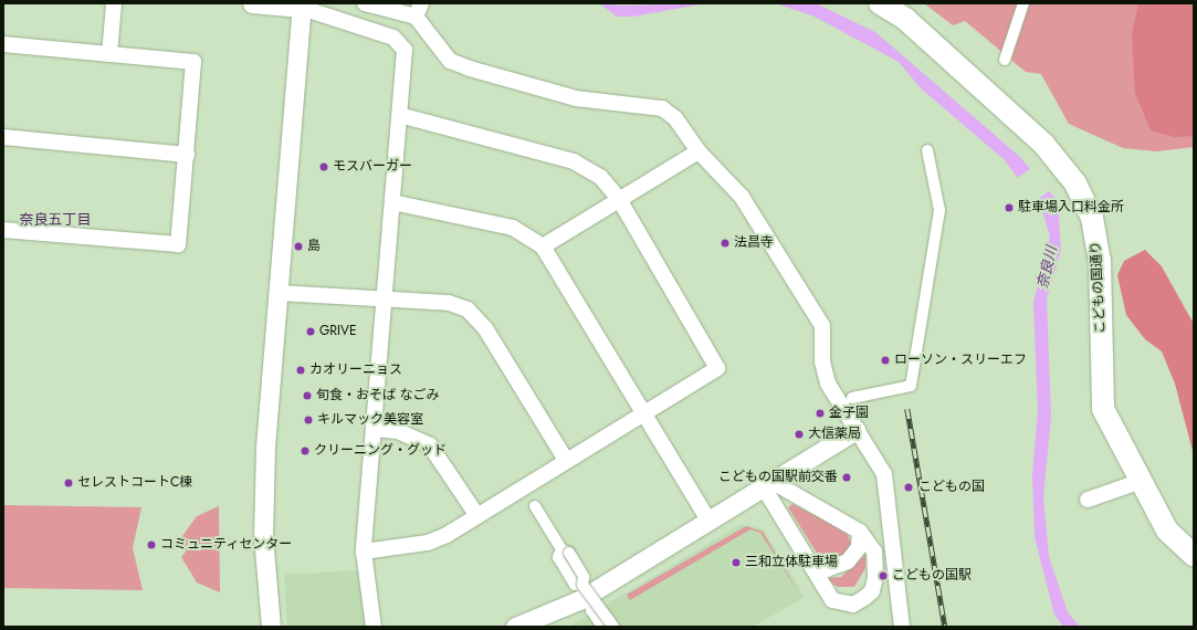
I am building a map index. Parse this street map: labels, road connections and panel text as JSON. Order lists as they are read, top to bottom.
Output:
{
  "streets": {
    "main road": ["こどもの国通り"]
  },
  "districts": ["奈良五丁目"],
  "water": ["奈良川"],
  "places": [
    "モスバーガー",
    "駐車場入口料金所",
    "法昌寺",
    "島",
    "GRIVE",
    "ローソン・スリーエフ",
    "カオリーニョス",
    "旬食・おそば なごみ",
    "金子園",
    "キルマック美容室",
    "大信薬局",
    "クリーニング・グッド",
    "こどもの国駅前交番",
    "セレストコートC棟",
    "こどもの国",
    "コミュニティセンター",
    "三和立体駐車場",
    "こどもの国駅"
  ]
}
